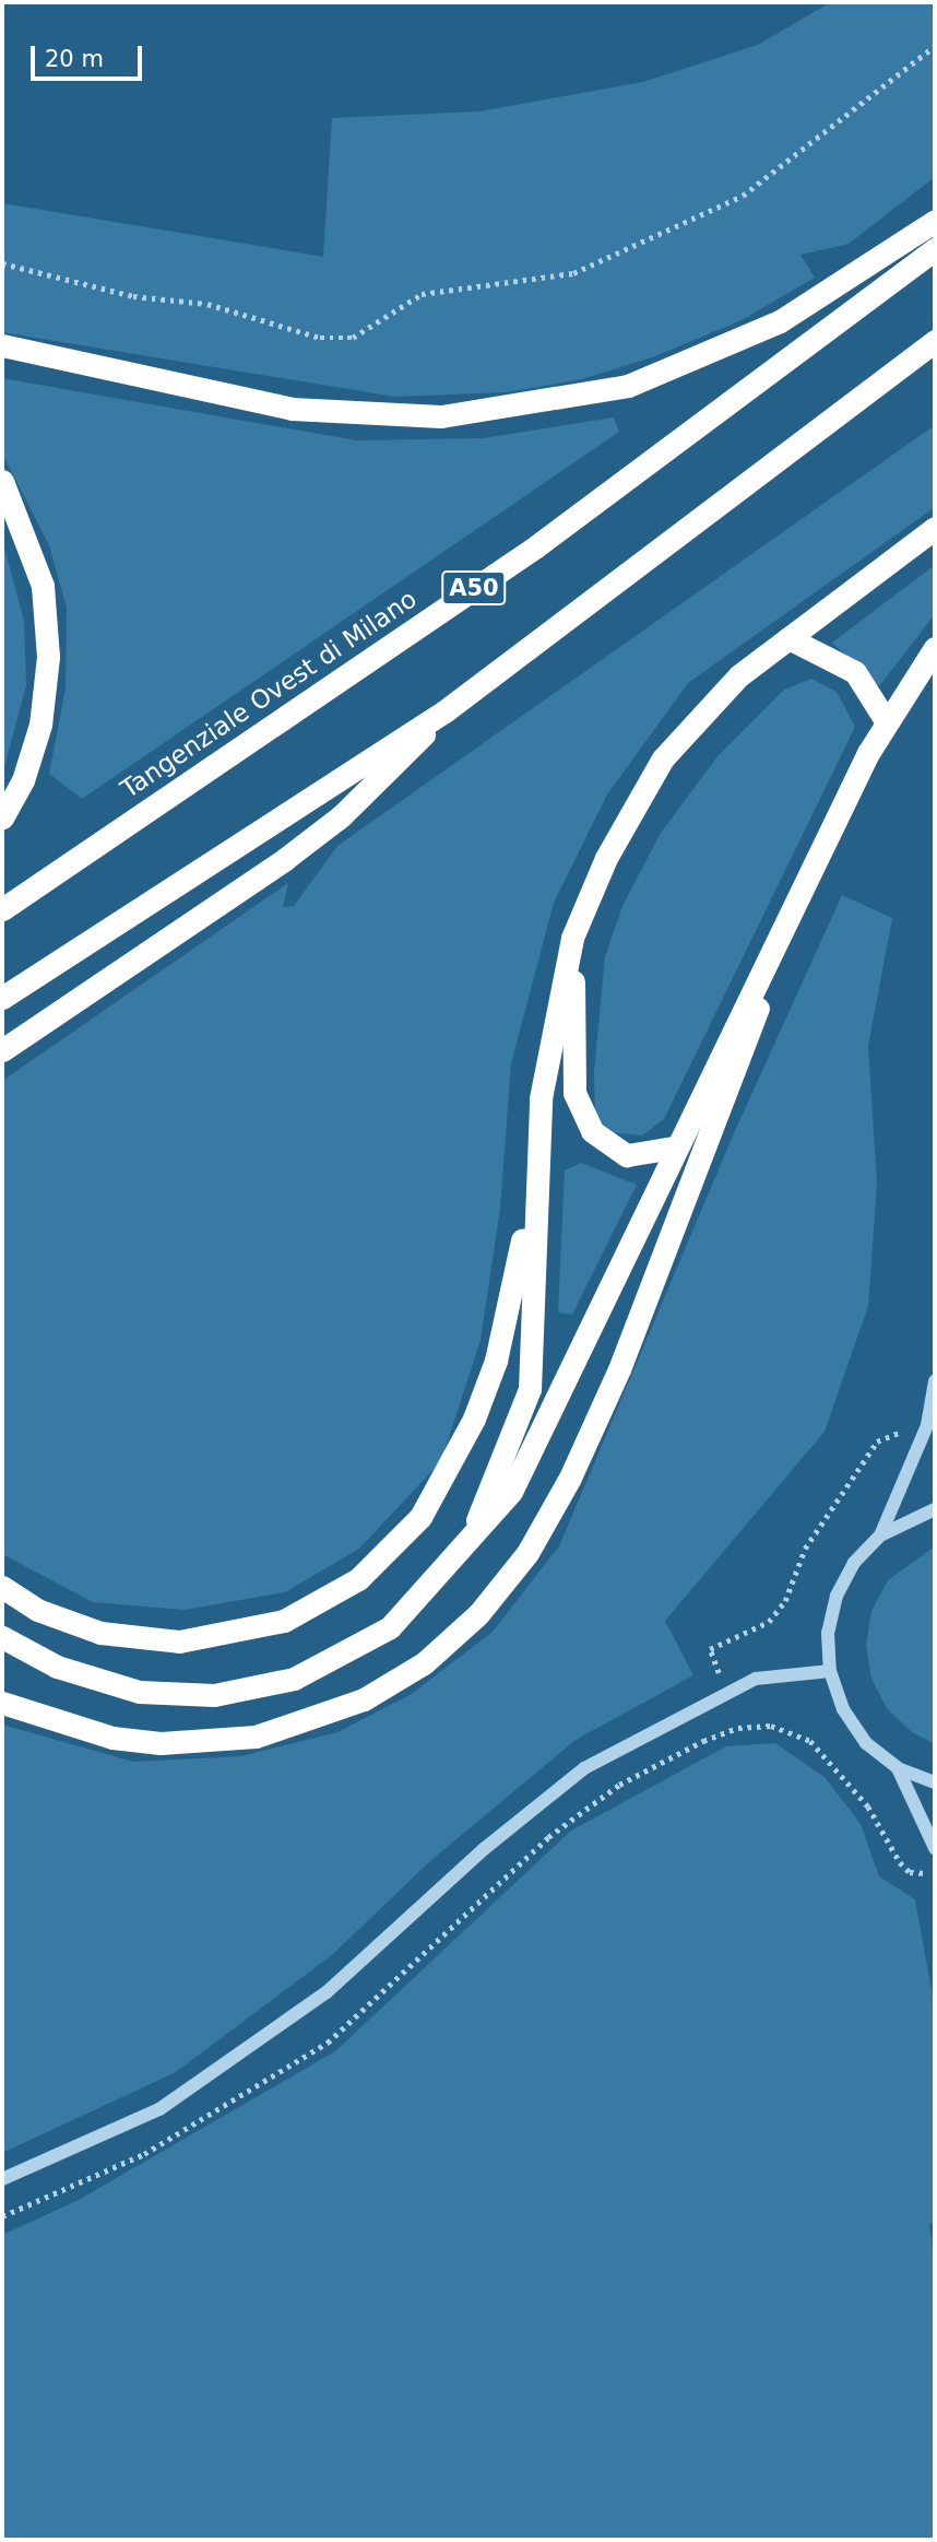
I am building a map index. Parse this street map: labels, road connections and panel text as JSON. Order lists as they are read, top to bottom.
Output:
{
  "streets": {
    "highway": ["A50", "Tangenziale Ovest di Milano"]
  },
  "scale_bar": "20 m"
}
